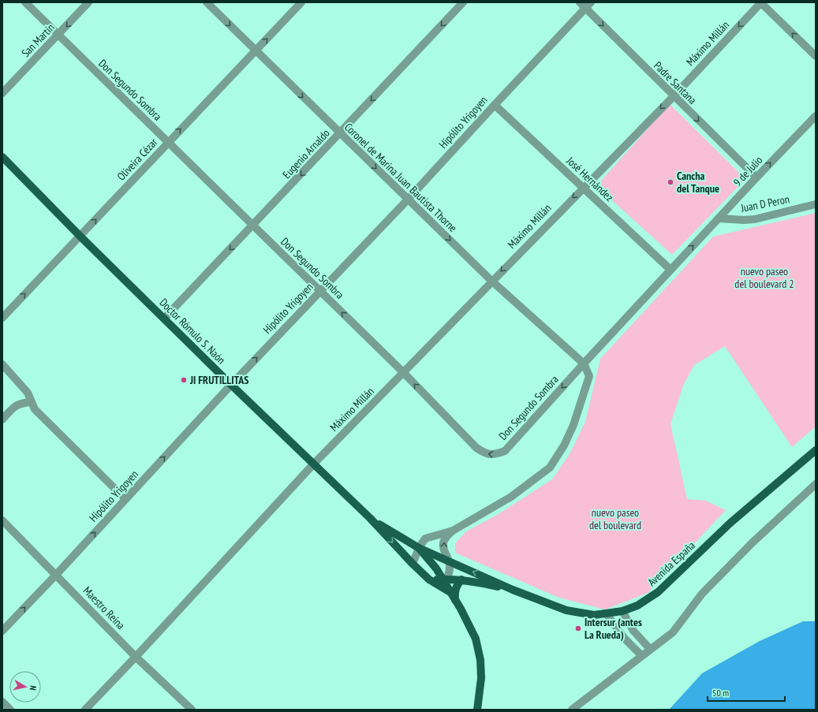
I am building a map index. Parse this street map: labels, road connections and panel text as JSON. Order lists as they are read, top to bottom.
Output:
{
  "streets": {
    "main road": ["Doctor Rómulo S. Naón", "Avenida España"],
    "street": [
      "San Martín",
      "Máximo Millán",
      "Padre Santana",
      "Don Segundo Sombra",
      "Hipólito Yrigoyen",
      "Eugenio Arnaldo",
      "Oliveira Cézar",
      "9 de Julio",
      "Coronel de Marina Juan Bautista Thorne",
      "José Hernández",
      "Juan D Peron",
      "Maestro Reina"
    ]
  },
  "crossings": [
    ["San Martín", "Don Segundo Sombra"],
    ["Máximo Millán", "Padre Santana"],
    ["Máximo Millán", "Don Segundo Sombra"],
    ["Máximo Millán", "Coronel de Marina Juan Bautista Thorne"],
    ["Máximo Millán", "José Hernández"],
    ["Máximo Millán", "Doctor Rómulo S. Naón"],
    ["Máximo Millán", "Maestro Reina"],
    ["Padre Santana", "Hipólito Yrigoyen"],
    ["Padre Santana", "9 de Julio"],
    ["Don Segundo Sombra", "Hipólito Yrigoyen"],
    ["Don Segundo Sombra", "Eugenio Arnaldo"],
    ["Don Segundo Sombra", "Oliveira Cézar"],
    ["Don Segundo Sombra", "9 de Julio"],
    ["Don Segundo Sombra", "Coronel de Marina Juan Bautista Thorne"],
    ["Don Segundo Sombra", "José Hernández"],
    ["Hipólito Yrigoyen", "Coronel de Marina Juan Bautista Thorne"],
    ["Hipólito Yrigoyen", "José Hernández"],
    ["Hipólito Yrigoyen", "Doctor Rómulo S. Naón"],
    ["Hipólito Yrigoyen", "Maestro Reina"],
    ["Eugenio Arnaldo", "Coronel de Marina Juan Bautista Thorne"],
    ["Eugenio Arnaldo", "Doctor Rómulo S. Naón"],
    ["Oliveira Cézar", "Coronel de Marina Juan Bautista Thorne"],
    ["Oliveira Cézar", "Doctor Rómulo S. Naón"],
    ["9 de Julio", "José Hernández"],
    ["9 de Julio", "Juan D Peron"],
    ["Doctor Rómulo S. Naón", "Avenida España"]
  ],
  "one_way": [
    "San Martín",
    "Máximo Millán",
    "Padre Santana",
    "Hipólito Yrigoyen",
    "Eugenio Arnaldo",
    "Oliveira Cézar",
    "9 de Julio",
    "Coronel de Marina Juan Bautista Thorne"
  ],
  "parks": ["nuevo paseo del boulevard 2", "nuevo paseo del boulevard"],
  "places": ["Cancha del Tanque", "JI FRUTILLITAS", "Intersur (antes La Rueda)"],
  "scale_bar": "50 m",
  "north": "right"
}
